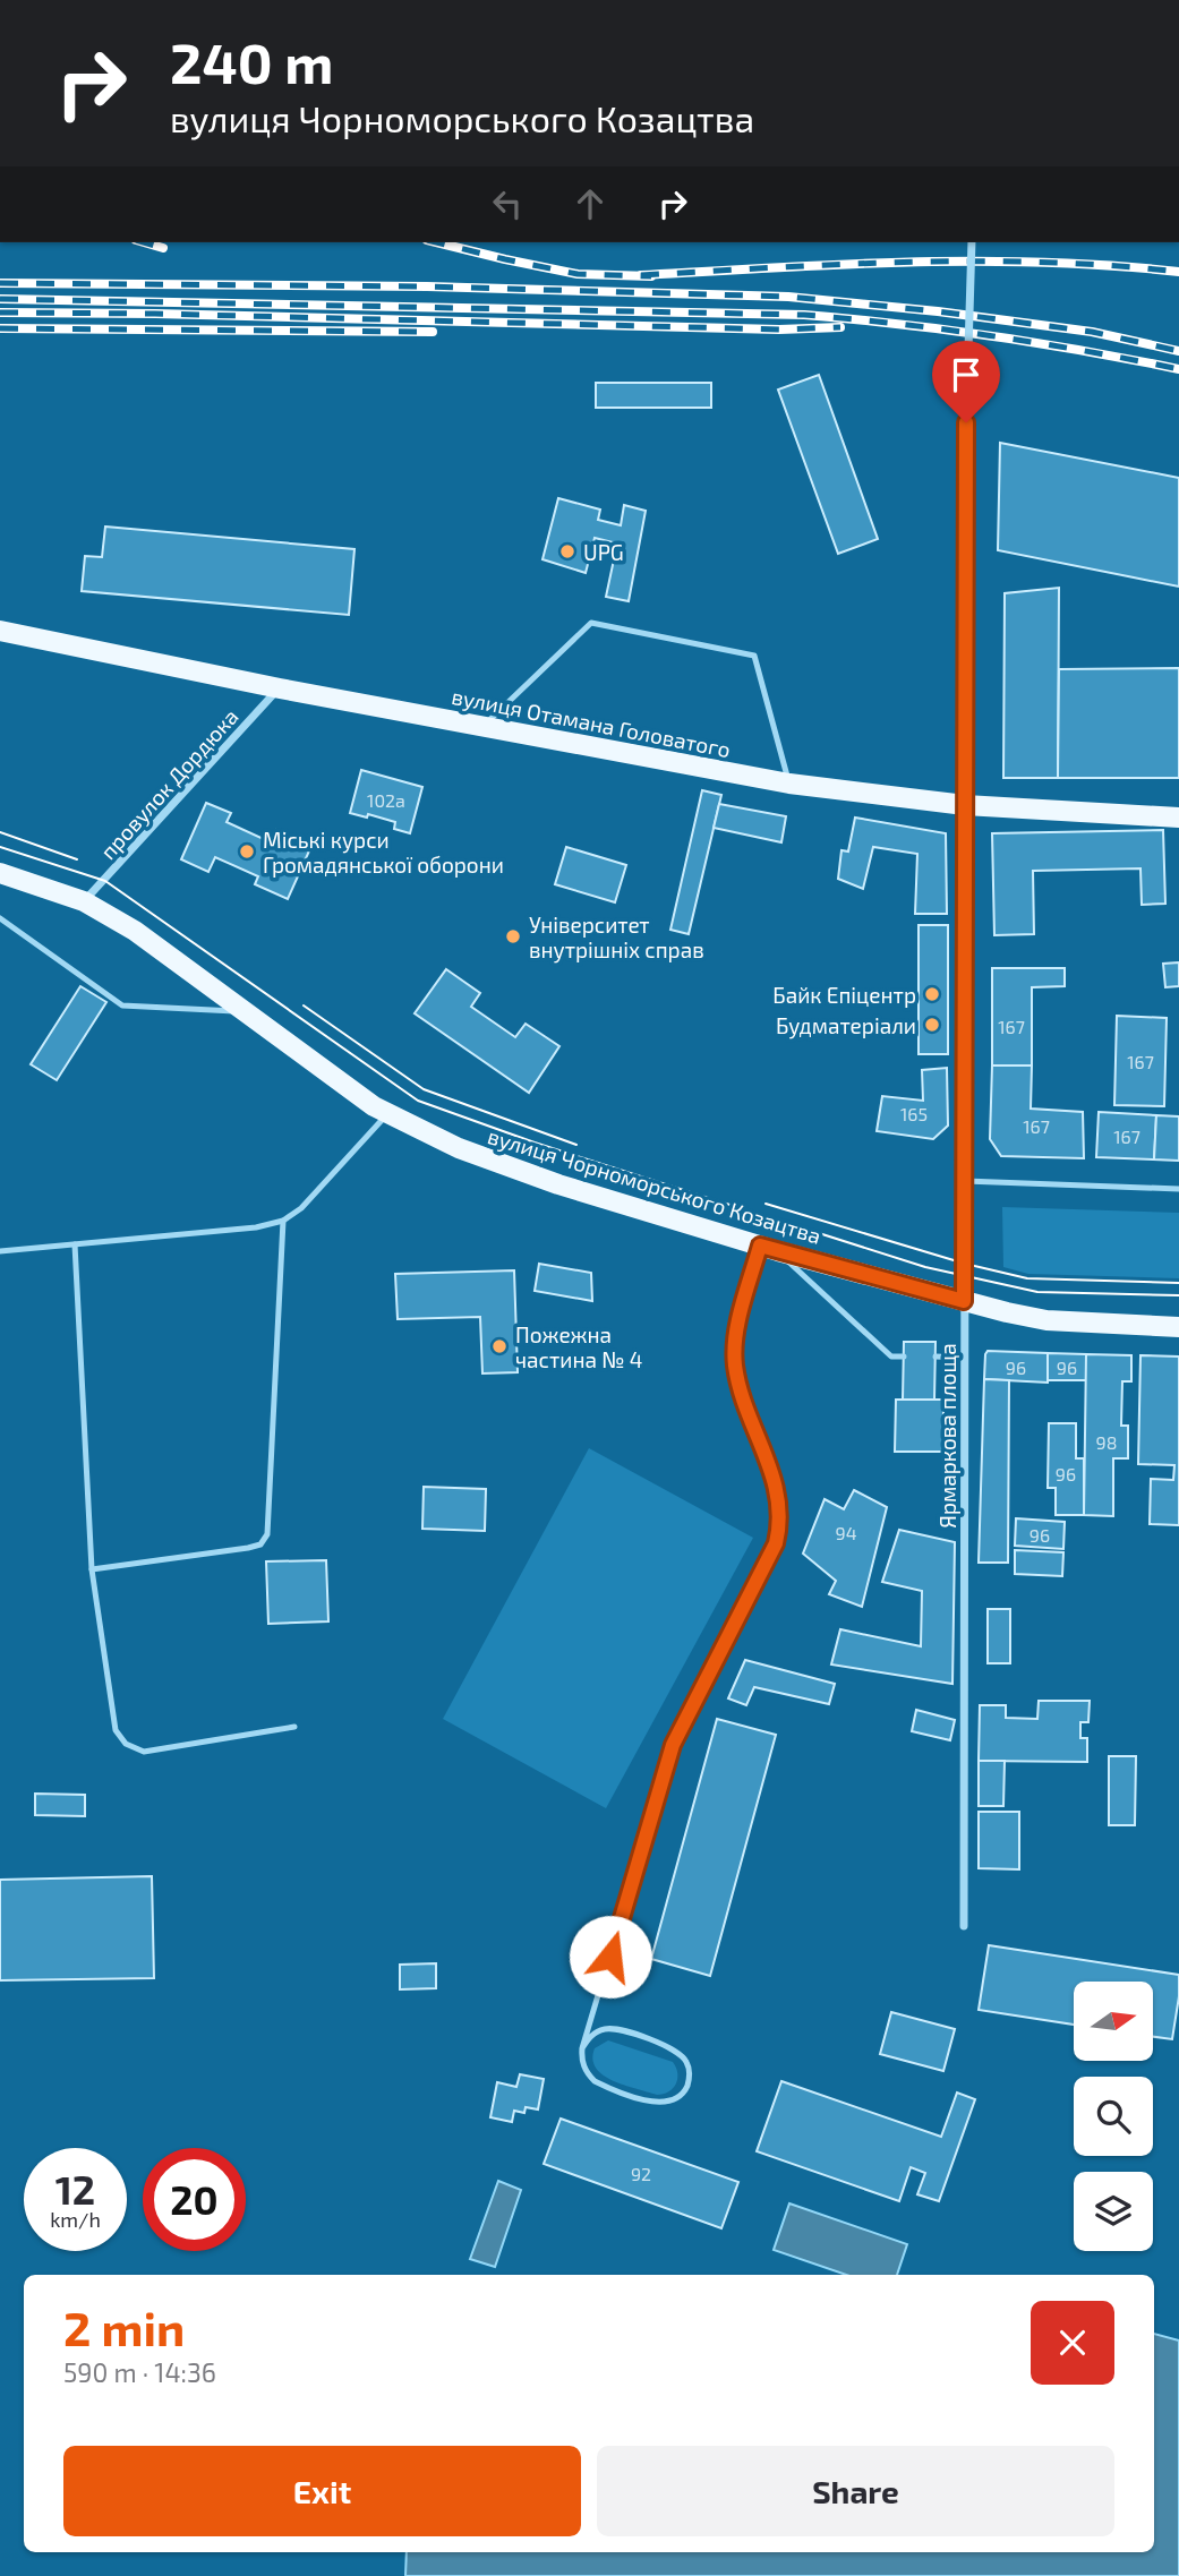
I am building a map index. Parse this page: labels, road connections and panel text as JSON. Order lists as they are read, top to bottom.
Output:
{
  "streets": {
    "main road": ["вулиця Отамана Головатого", "вулиця Чорноморського Козацтва"],
    "street": ["провулок Дордюка", "Ярмаркова площа"]
  },
  "crossings": [
    ["вулиця Отамана Головатого", "провулок Дордюка"],
    ["вулиця Отамана Головатого", "Ярмаркова площа"],
    ["провулок Дордюка", "вулиця Чорноморського Козацтва"],
    ["вулиця Чорноморського Козацтва", "Ярмаркова площа"]
  ],
  "places": [
    "UPG",
    "Міські курси Громадянської оборони",
    "Університет внутрішніх справ",
    "Байк Епіцентр",
    "Будматеріали",
    "Пожежна частина № 4"
  ],
  "house_numbers": [
    "102а",
    "167",
    "167",
    "165",
    "167",
    "167",
    "96",
    "96",
    "98",
    "96",
    "94",
    "96",
    "92"
  ],
  "north": "right",
  "page": {
    "turn": ["240 m", "вулиця Чорноморського Козацтва"],
    "speed": "12 km/h",
    "limit": "20",
    "heading": ["2 min", "590 m · 14:36"],
    "buttons": ["Exit", "Share"]
  }
}
